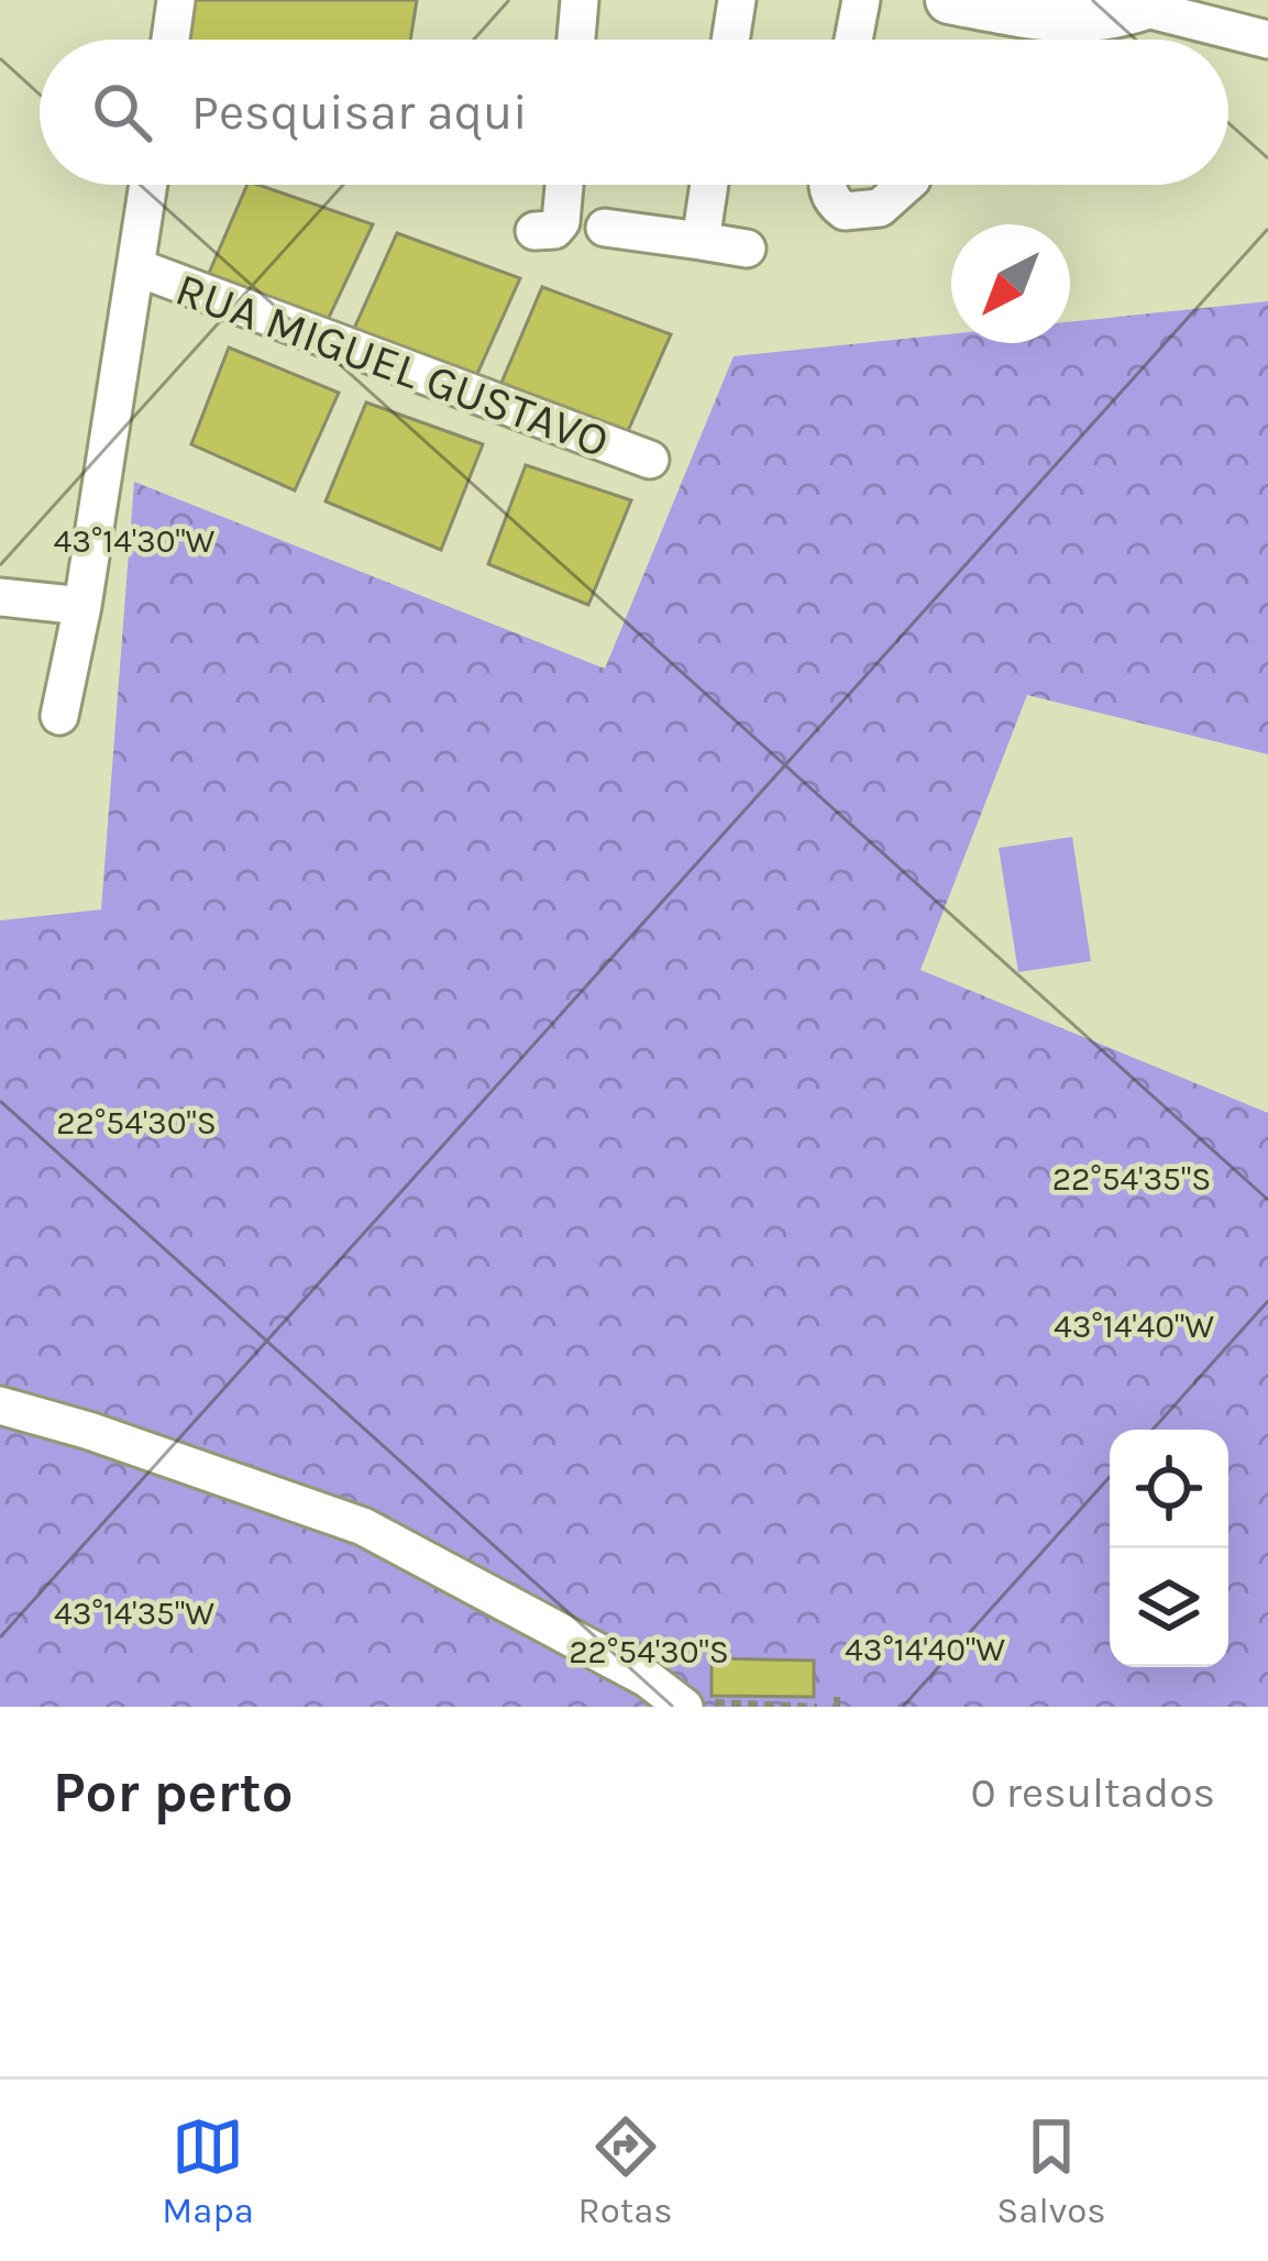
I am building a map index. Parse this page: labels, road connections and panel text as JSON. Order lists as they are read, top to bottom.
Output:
{
  "streets": {
    "street": ["RUA MIGUEL GUSTAVO"]
  },
  "north": "bottom left",
  "page": {
    "search": "Pesquisar aqui",
    "heading": ["Por perto", "0 resultados"],
    "nav": ["Mapa", "Rotas", "Salvos"]
  },
  "coordinates": [
    "43°14'30\"W",
    "22°54'30\"S",
    "22°54'35\"S",
    "43°14'40\"W",
    "43°14'35\"W"
  ]
}
